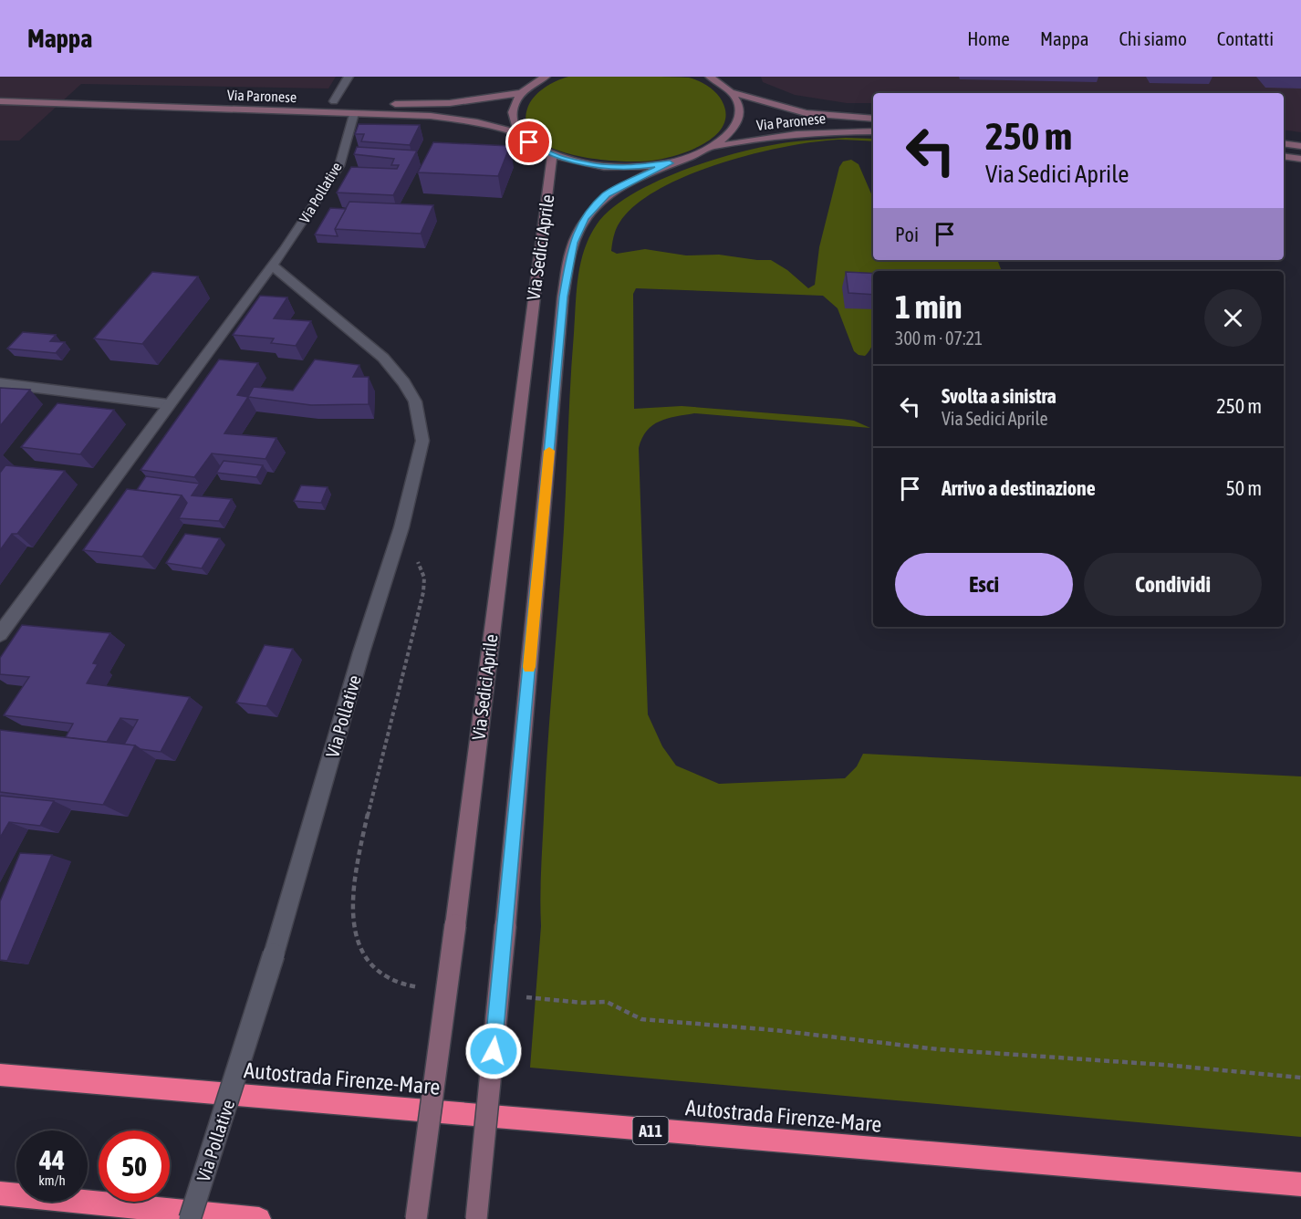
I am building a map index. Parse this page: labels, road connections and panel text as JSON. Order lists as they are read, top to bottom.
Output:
{
  "streets": {
    "highway": ["Autostrada Firenze-Mare", "A11"],
    "main road": ["Via Paronese", "Via Sedici Aprile"],
    "street": ["Via Pollative"]
  },
  "crossings": [
    ["Via Paronese", "Via Pollative"],
    ["Via Paronese", "Via Sedici Aprile"]
  ],
  "page": {
    "header": "Mappa",
    "nav": [
      "Home",
      "Mappa",
      "Chi siamo",
      "Contatti"
    ],
    "turn": ["250 m", "Via Sedici Aprile"],
    "then": "Poi",
    "heading": ["1 min", "300 m · 07:21"],
    "list": [
      {
        "name": "Svolta a sinistra",
        "note": "Via Sedici Aprile",
        "value": "250 m"
      },
      {
        "name": "Arrivo a destinazione",
        "value": "50 m"
      }
    ],
    "buttons": ["Esci", "Condividi"],
    "speed": "44 km/h",
    "limit": "50"
  }
}
